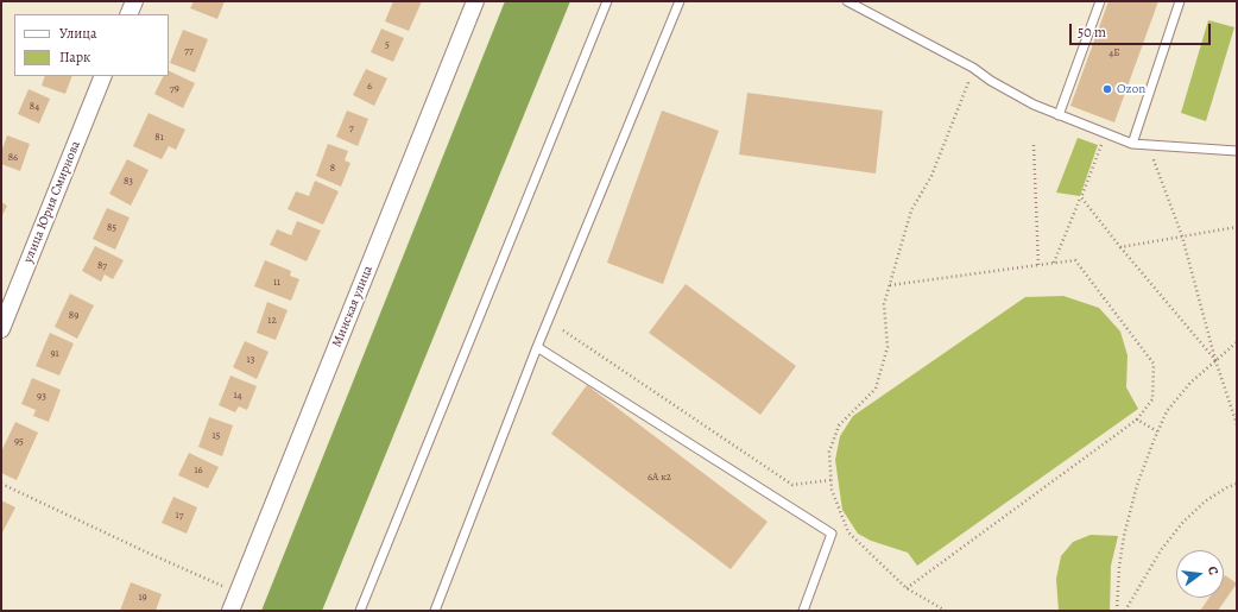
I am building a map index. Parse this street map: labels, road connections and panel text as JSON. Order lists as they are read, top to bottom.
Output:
{
  "streets": {
    "street": ["улица Юрия Смирнова", "Минская улица"]
  },
  "places": ["Ozon"],
  "house_numbers": [
    "5",
    "77",
    "4Б",
    "6",
    "79",
    "84",
    "7",
    "81",
    "86",
    "8",
    "83",
    "85",
    "87",
    "11",
    "89",
    "12",
    "91",
    "13",
    "14",
    "93",
    "15",
    "95",
    "16",
    "6А к2",
    "17",
    "19"
  ],
  "legend": ["Улица", "Парк"],
  "scale_bar": "50 m",
  "north": "right"
}
